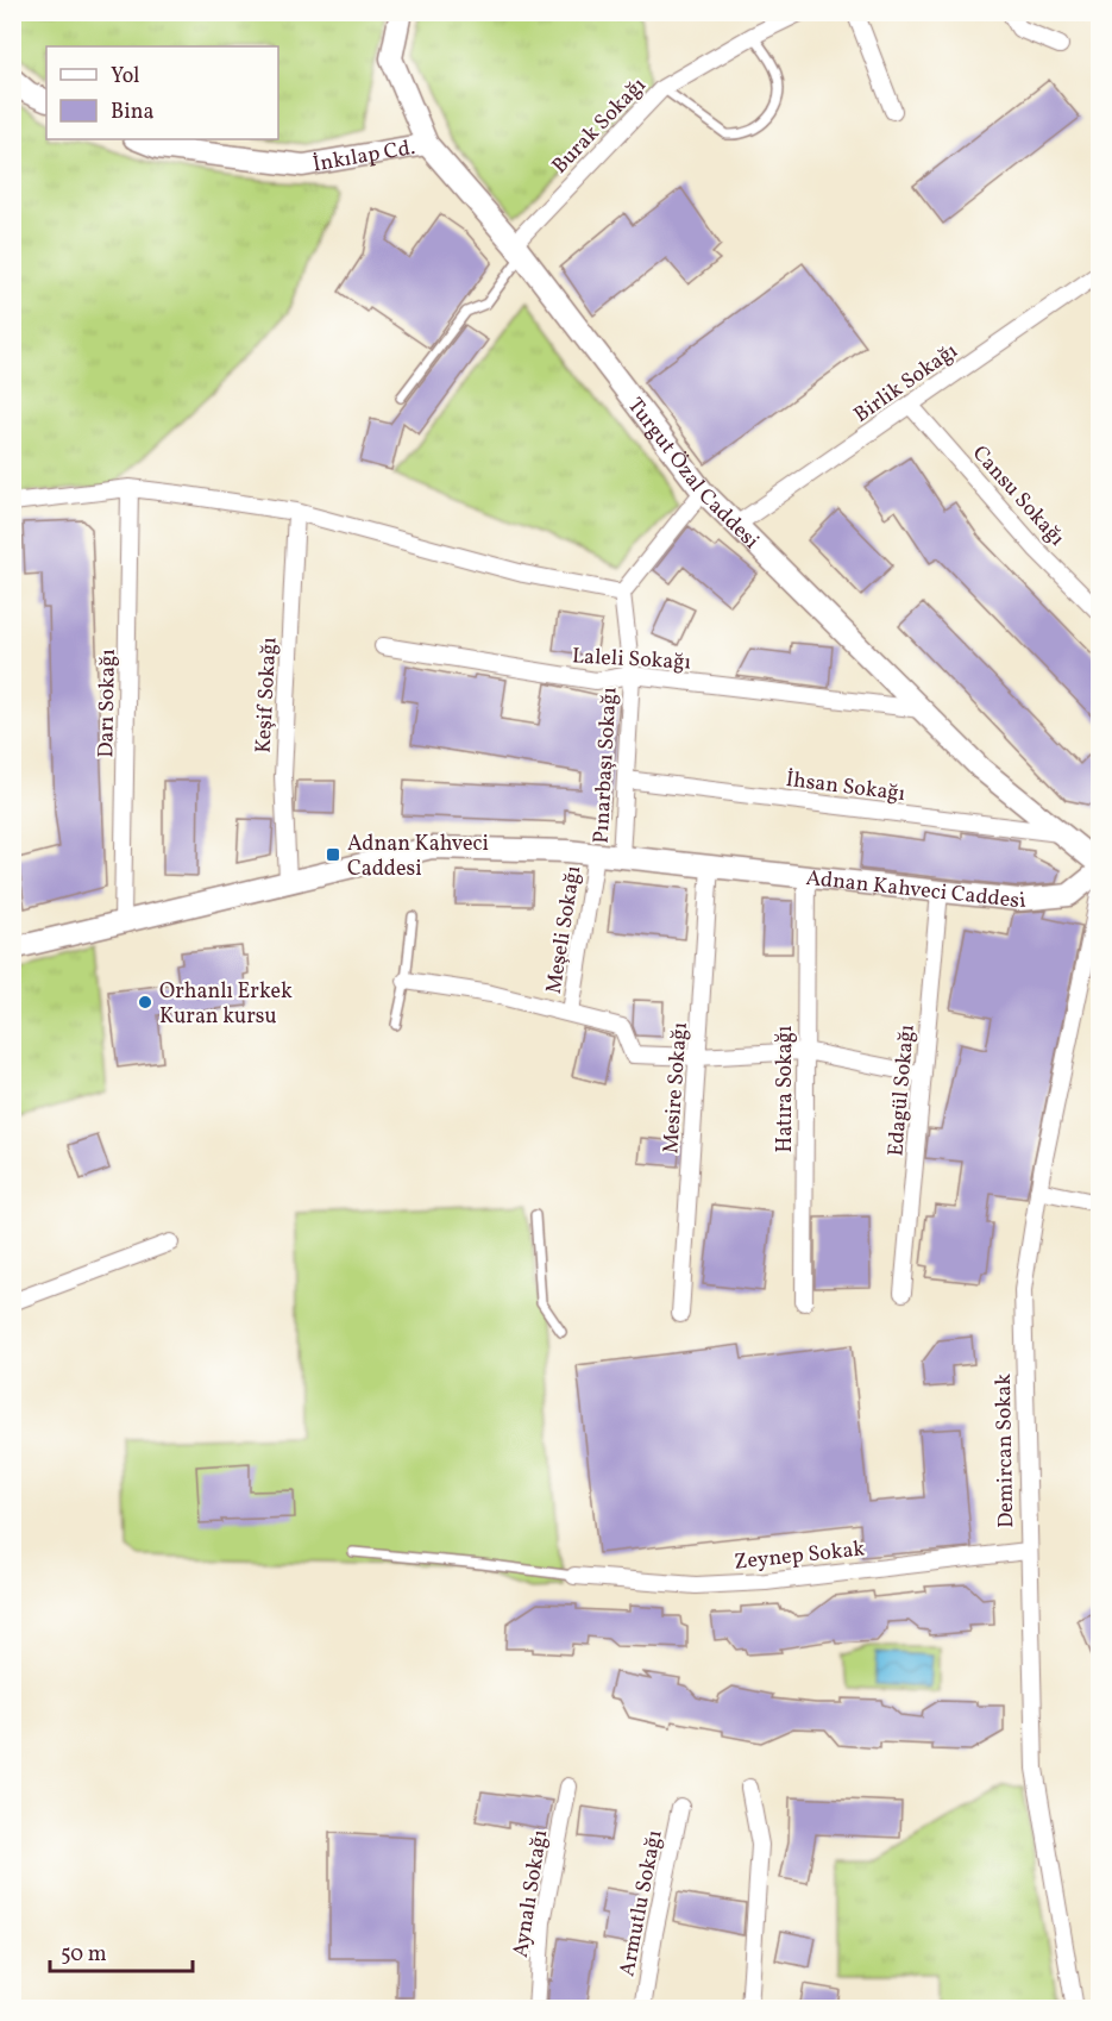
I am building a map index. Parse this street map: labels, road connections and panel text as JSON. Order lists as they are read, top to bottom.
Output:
{
  "streets": {
    "street": [
      "Burak Sokağı",
      "İnkılap Cd.",
      "Birlik Sokağı",
      "Turgut Özal Caddesi",
      "Cansu Sokağı",
      "Laleli Sokağı",
      "Keşif Sokağı",
      "Darı Sokağı",
      "Pınarbaşı Sokağı",
      "İhsan Sokağı",
      "Adnan Kahveci Caddesi",
      "Meşeli Sokağı",
      "Mesire Sokağı",
      "Hatıra Sokağı",
      "Edagül Sokağı",
      "Demircan Sokak",
      "Zeynep Sokak",
      "Aynalı Sokağı",
      "Armutlu Sokağı"
    ]
  },
  "crossings": [
    ["Burak Sokağı", "Turgut Özal Caddesi"],
    ["İnkılap Cd.", "Turgut Özal Caddesi"],
    ["Birlik Sokağı", "Turgut Özal Caddesi"],
    ["Birlik Sokağı", "Cansu Sokağı"],
    ["Turgut Özal Caddesi", "Laleli Sokağı"],
    ["Turgut Özal Caddesi", "İhsan Sokağı"],
    ["Laleli Sokağı", "Pınarbaşı Sokağı"],
    ["Keşif Sokağı", "Adnan Kahveci Caddesi"],
    ["Darı Sokağı", "Adnan Kahveci Caddesi"],
    ["Pınarbaşı Sokağı", "İhsan Sokağı"],
    ["Pınarbaşı Sokağı", "Adnan Kahveci Caddesi"],
    ["Adnan Kahveci Caddesi", "Meşeli Sokağı"],
    ["Adnan Kahveci Caddesi", "Mesire Sokağı"],
    ["Adnan Kahveci Caddesi", "Hatıra Sokağı"],
    ["Adnan Kahveci Caddesi", "Edagül Sokağı"],
    ["Demircan Sokak", "Zeynep Sokak"]
  ],
  "places": {
    "transit": ["Adnan Kahveci Caddesi"],
    "other": ["Orhanlı Erkek Kuran kursu"]
  },
  "legend": ["Yol", "Bina"],
  "scale_bar": "50 m"
}
